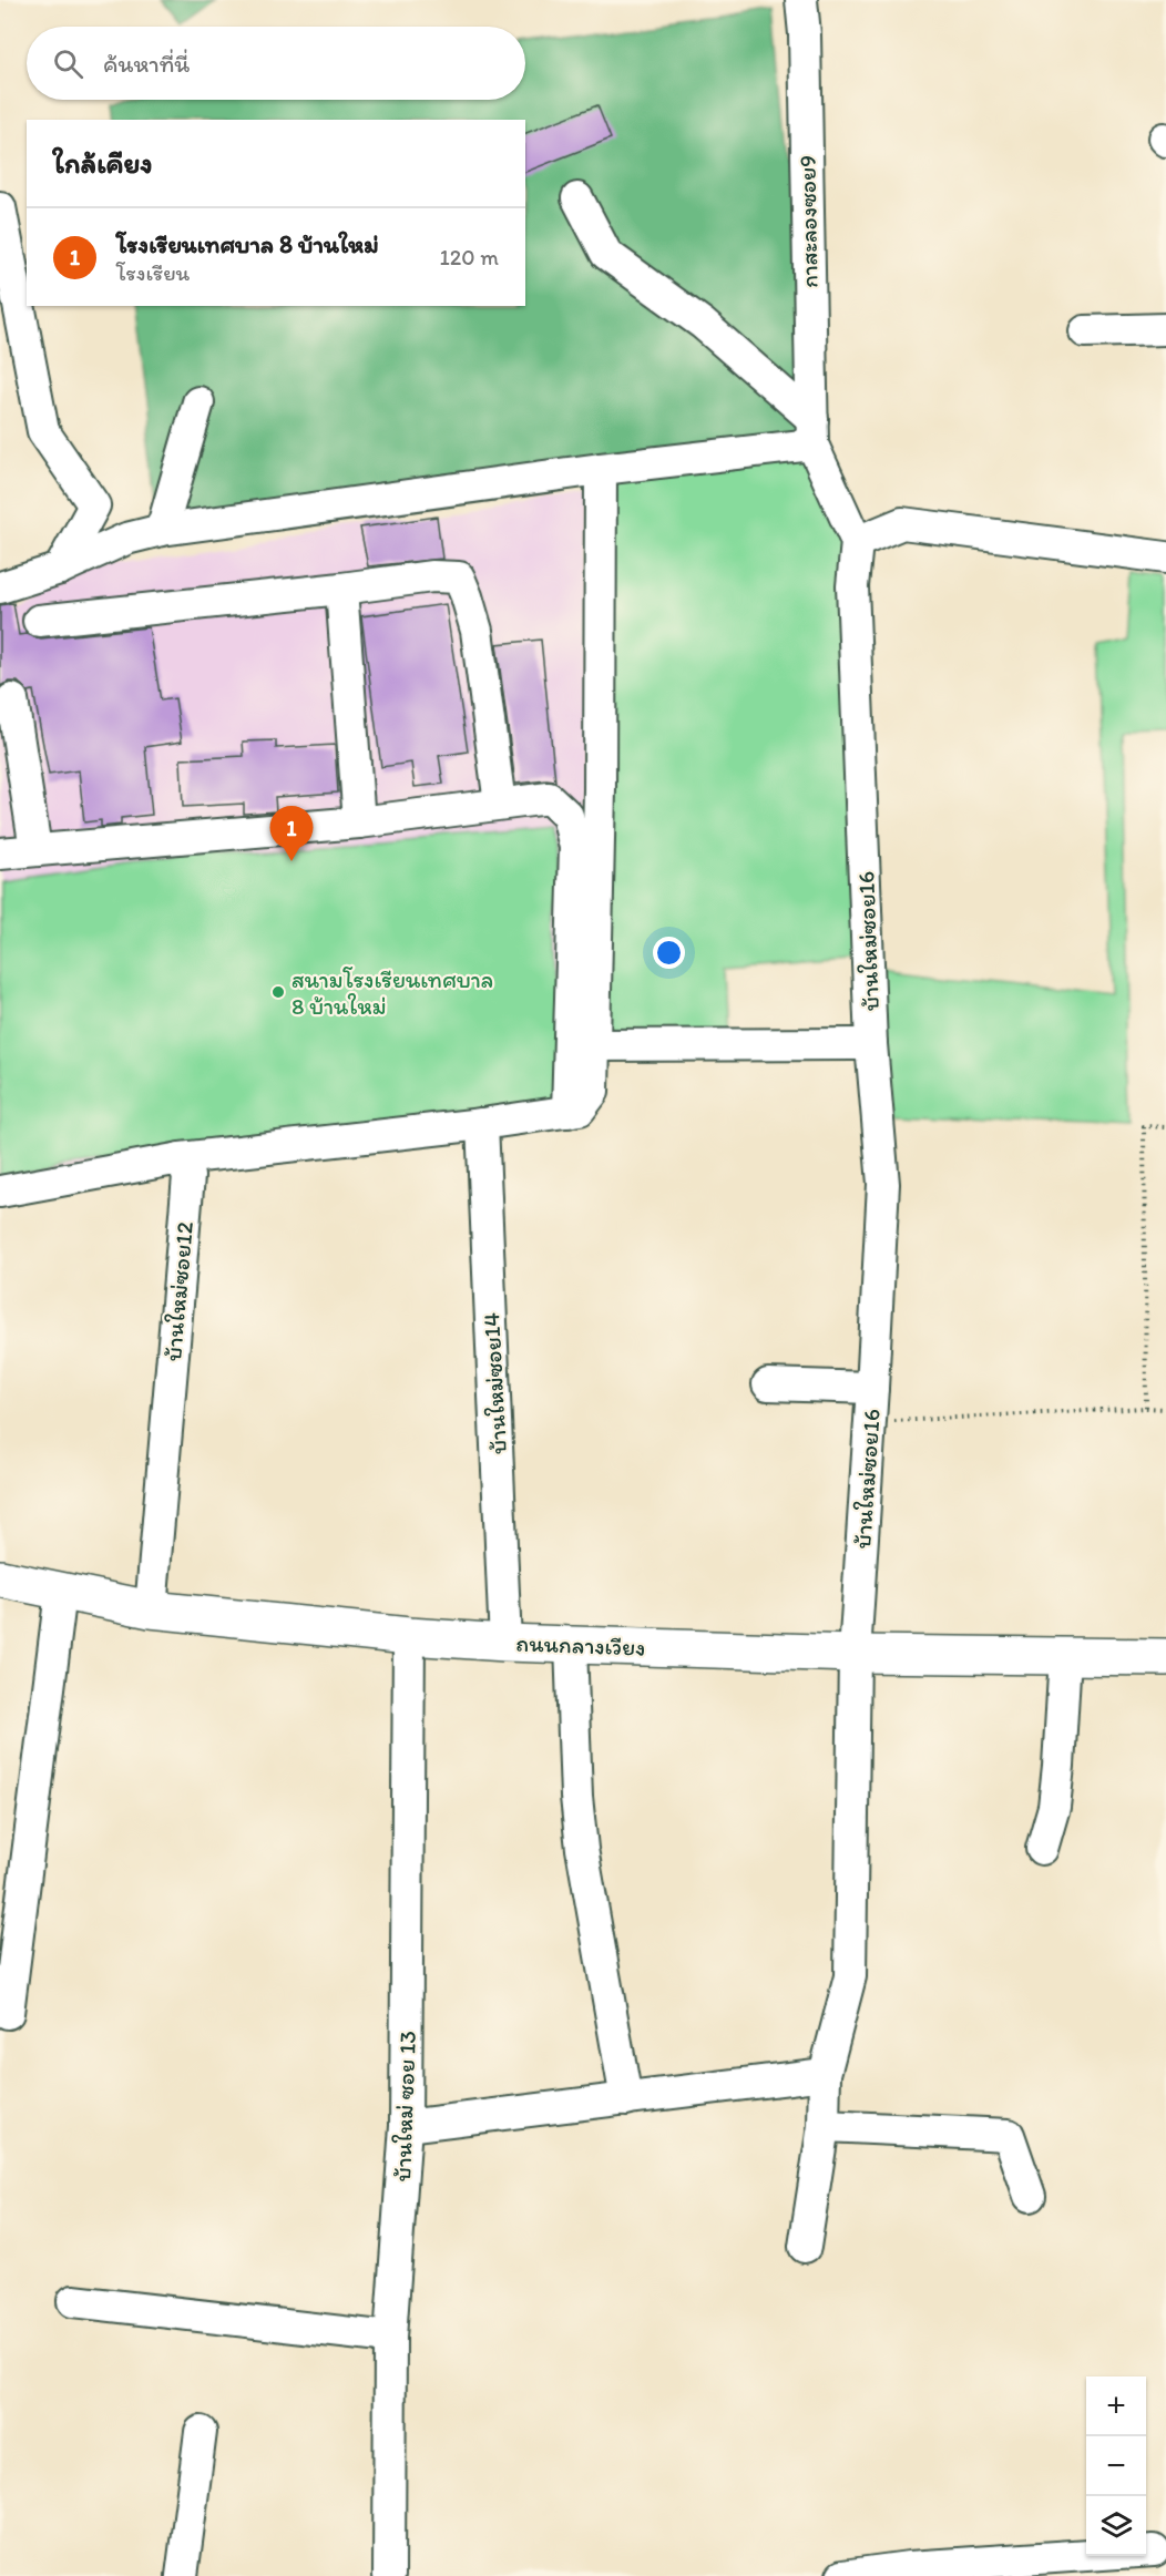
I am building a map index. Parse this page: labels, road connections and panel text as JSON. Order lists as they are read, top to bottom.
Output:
{
  "streets": {
    "main road": ["ถนนกลางเวียง"],
    "street": [
      "กาสะลองซอย9",
      "บ้านใหม่ซอย16",
      "บ้านใหม่ซอย12",
      "บ้านใหม่ซอย14",
      "บ้านใหม่ ซอย 13"
    ]
  },
  "crossings": [
    ["บ้านใหม่ซอย16", "ถนนกลางเวียง"],
    ["บ้านใหม่ซอย12", "ถนนกลางเวียง"],
    ["บ้านใหม่ซอย14", "ถนนกลางเวียง"],
    ["ถนนกลางเวียง", "บ้านใหม่ ซอย 13"]
  ],
  "places": ["สนามโรงเรียนเทศบาล 8 บ้านใหม่"],
  "page": {
    "search": "ค้นหาที่นี่",
    "heading": "ใกล้เคียง",
    "list": [
      {
        "mark": "1",
        "name": "โรงเรียนเทศบาล 8 บ้านใหม่",
        "note": "โรงเรียน",
        "value": "120 m"
      }
    ],
    "pins": "1",
    "map_buttons": ["+", "−"]
  }
}
